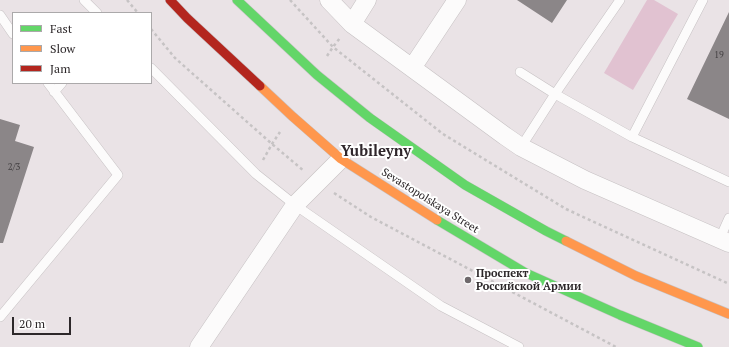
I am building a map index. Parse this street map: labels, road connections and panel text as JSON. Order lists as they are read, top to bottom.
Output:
{
  "streets": {
    "main road": ["Sevastopolskaya Street"]
  },
  "districts": ["Yubileyny"],
  "places": ["Проспект Российской Армии"],
  "house_numbers": ["19", "2/3"],
  "legend": ["Fast", "Slow", "Jam"],
  "scale_bar": "20 m"
}
